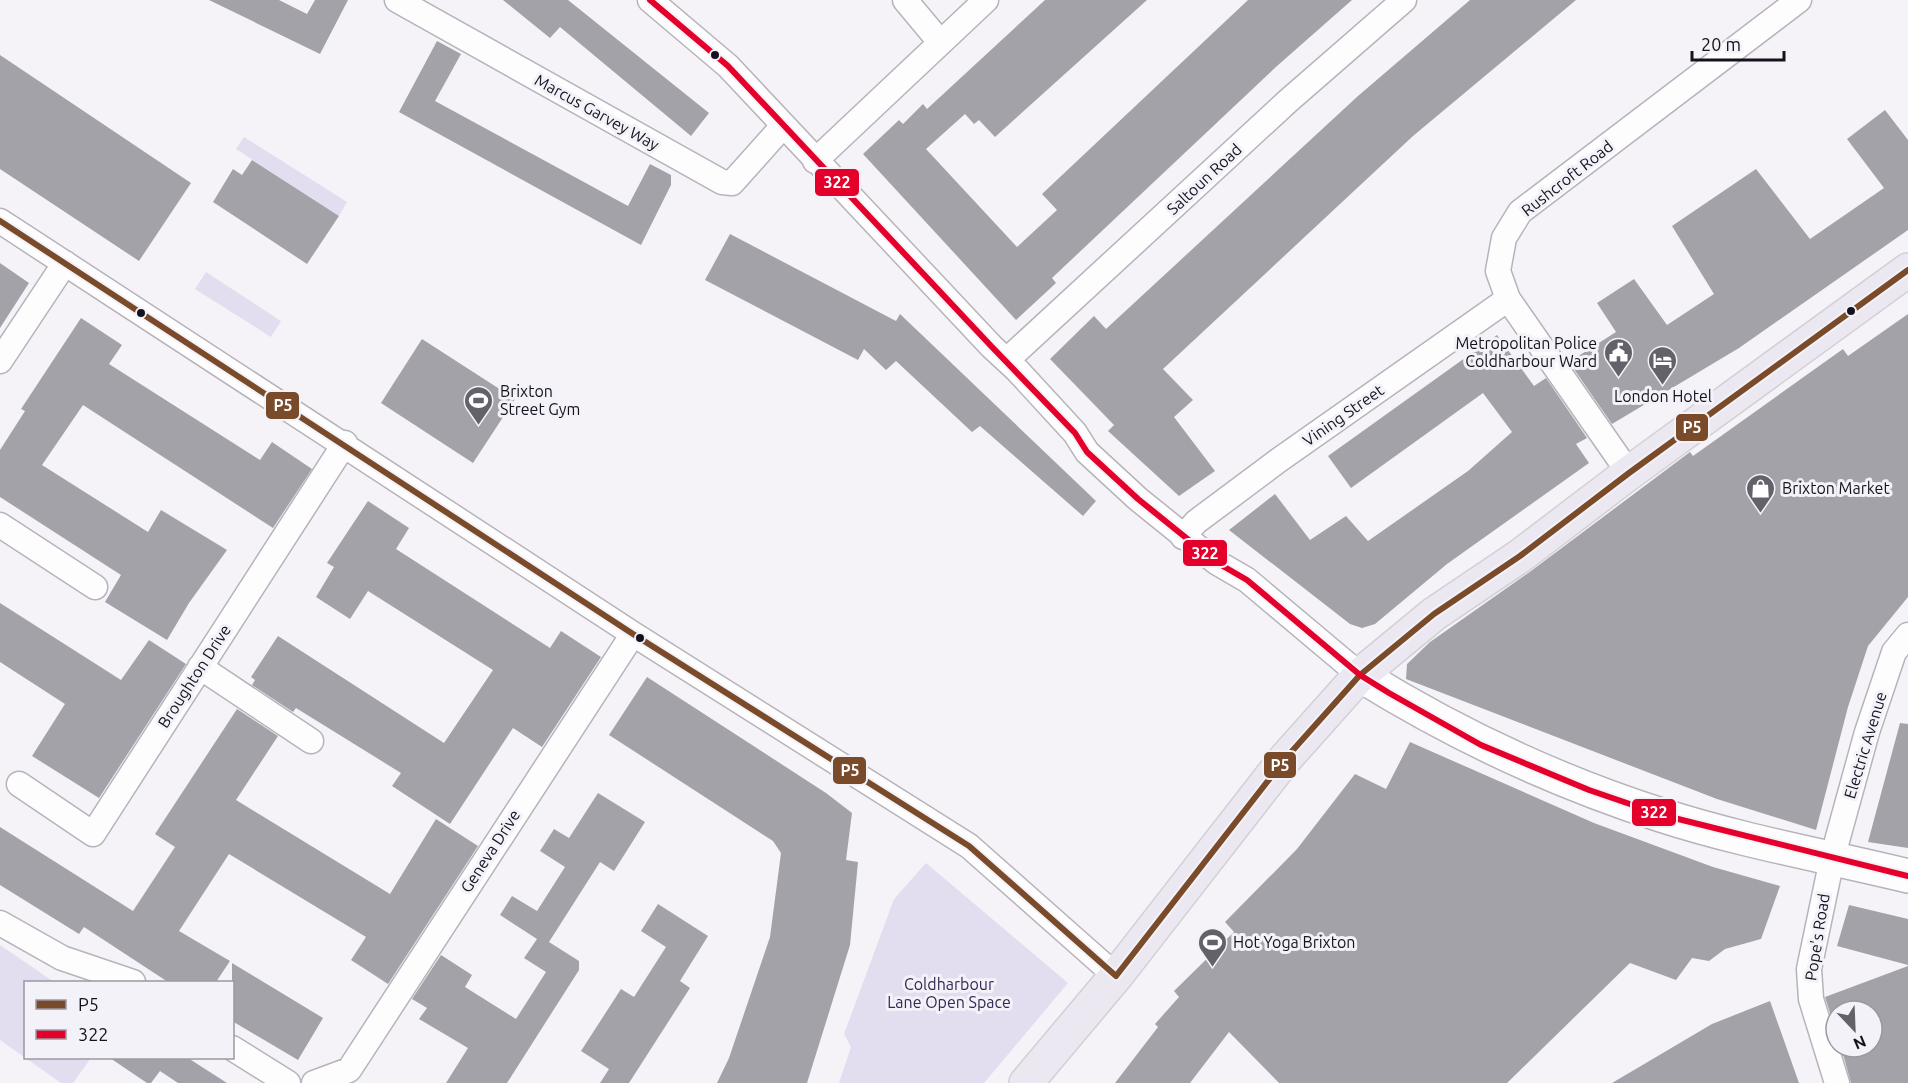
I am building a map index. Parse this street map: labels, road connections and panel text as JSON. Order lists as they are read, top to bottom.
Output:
{
  "streets": {
    "street": [
      "Marcus Garvey Way",
      "Rushcroft Road",
      "Saltoun Road",
      "Vining Street",
      "Broughton Drive",
      "Electric Avenue",
      "Geneva Drive",
      "Pope's Road"
    ]
  },
  "crossings": [
    ["Rushcroft Road", "Vining Street"],
    ["Electric Avenue", "Pope's Road"]
  ],
  "parks": ["Coldharbour Lane Open Space"],
  "places": {
    "public building": ["Metropolitan Police Coldharbour Ward"],
    "hotel": ["London Hotel"],
    "sports": ["Brixton Street Gym", "Hot Yoga Brixton"],
    "shop": ["Brixton Market"]
  },
  "lines": ["transit line 322", "transit line P5"],
  "legend": ["P5", "322"],
  "scale_bar": "20 m",
  "north": "bottom right"
}
